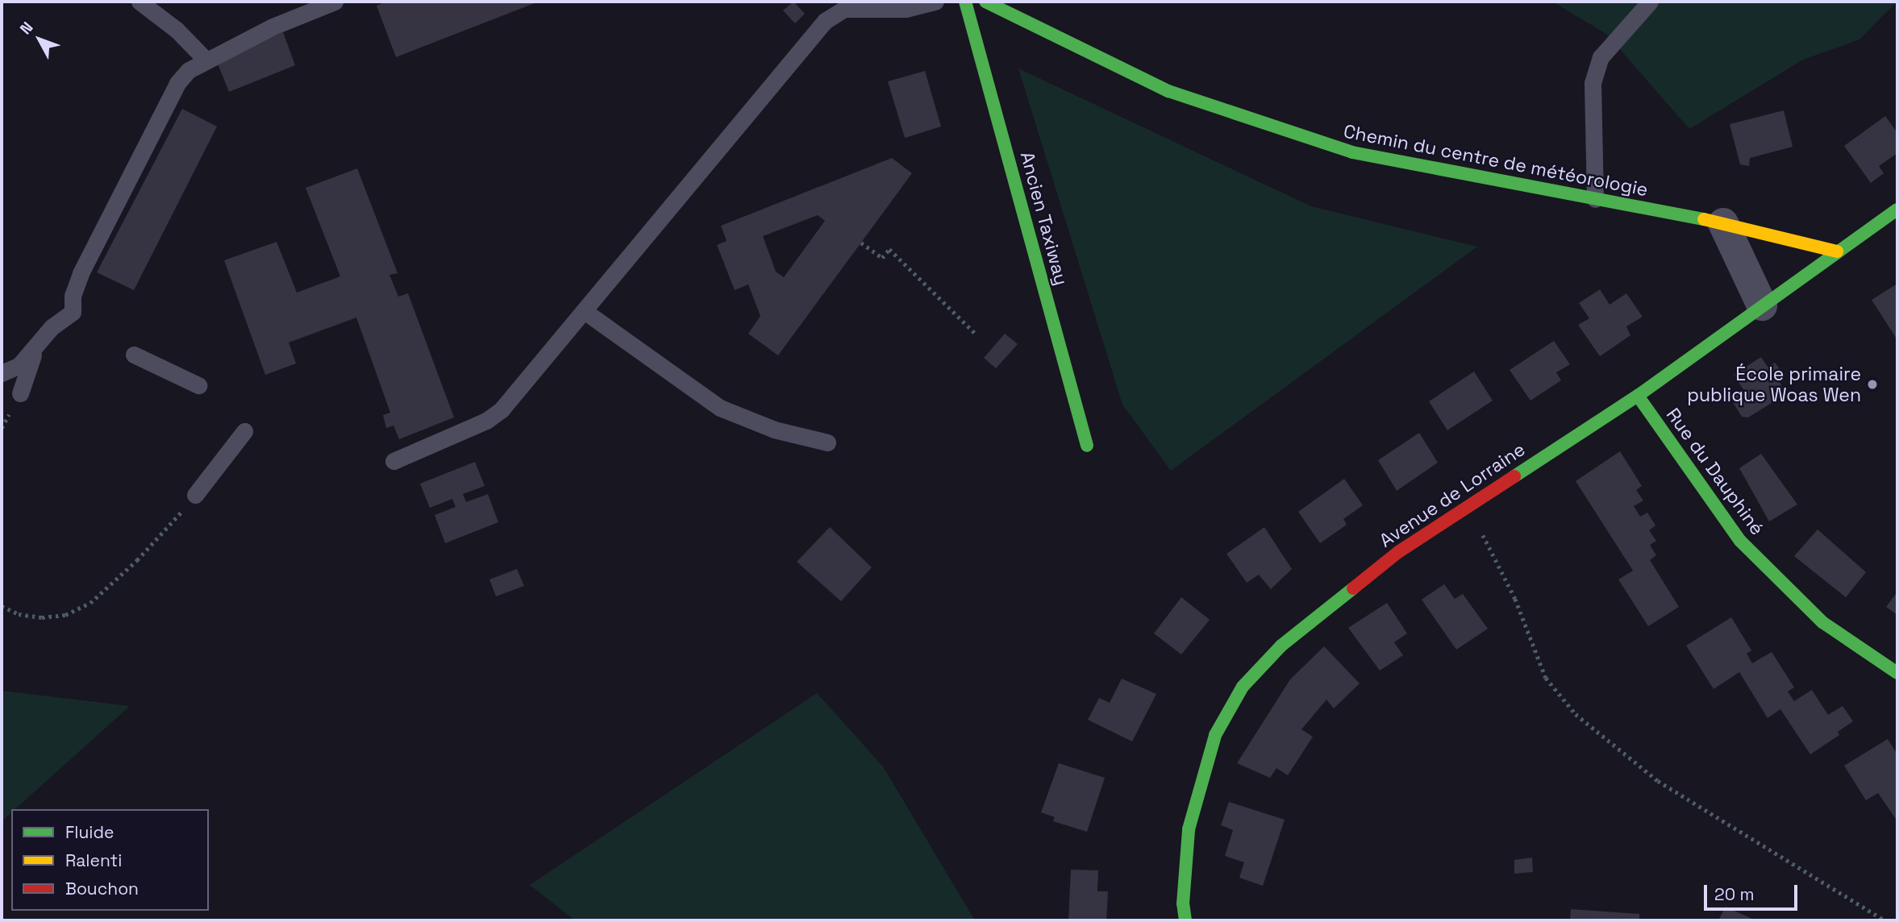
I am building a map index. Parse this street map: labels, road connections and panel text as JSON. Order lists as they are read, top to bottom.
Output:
{
  "streets": {
    "street": [
      "Chemin du centre de météorologie",
      "Ancien Taxiway",
      "Rue du Dauphiné",
      "Avenue de Lorraine"
    ]
  },
  "crossings": [
    ["Chemin du centre de météorologie", "Avenue de Lorraine"],
    ["Rue du Dauphiné", "Avenue de Lorraine"]
  ],
  "places": ["École primaire publique Woas Wen"],
  "legend": ["Fluide", "Ralenti", "Bouchon"],
  "scale_bar": "20 m",
  "north": "top left"
}
